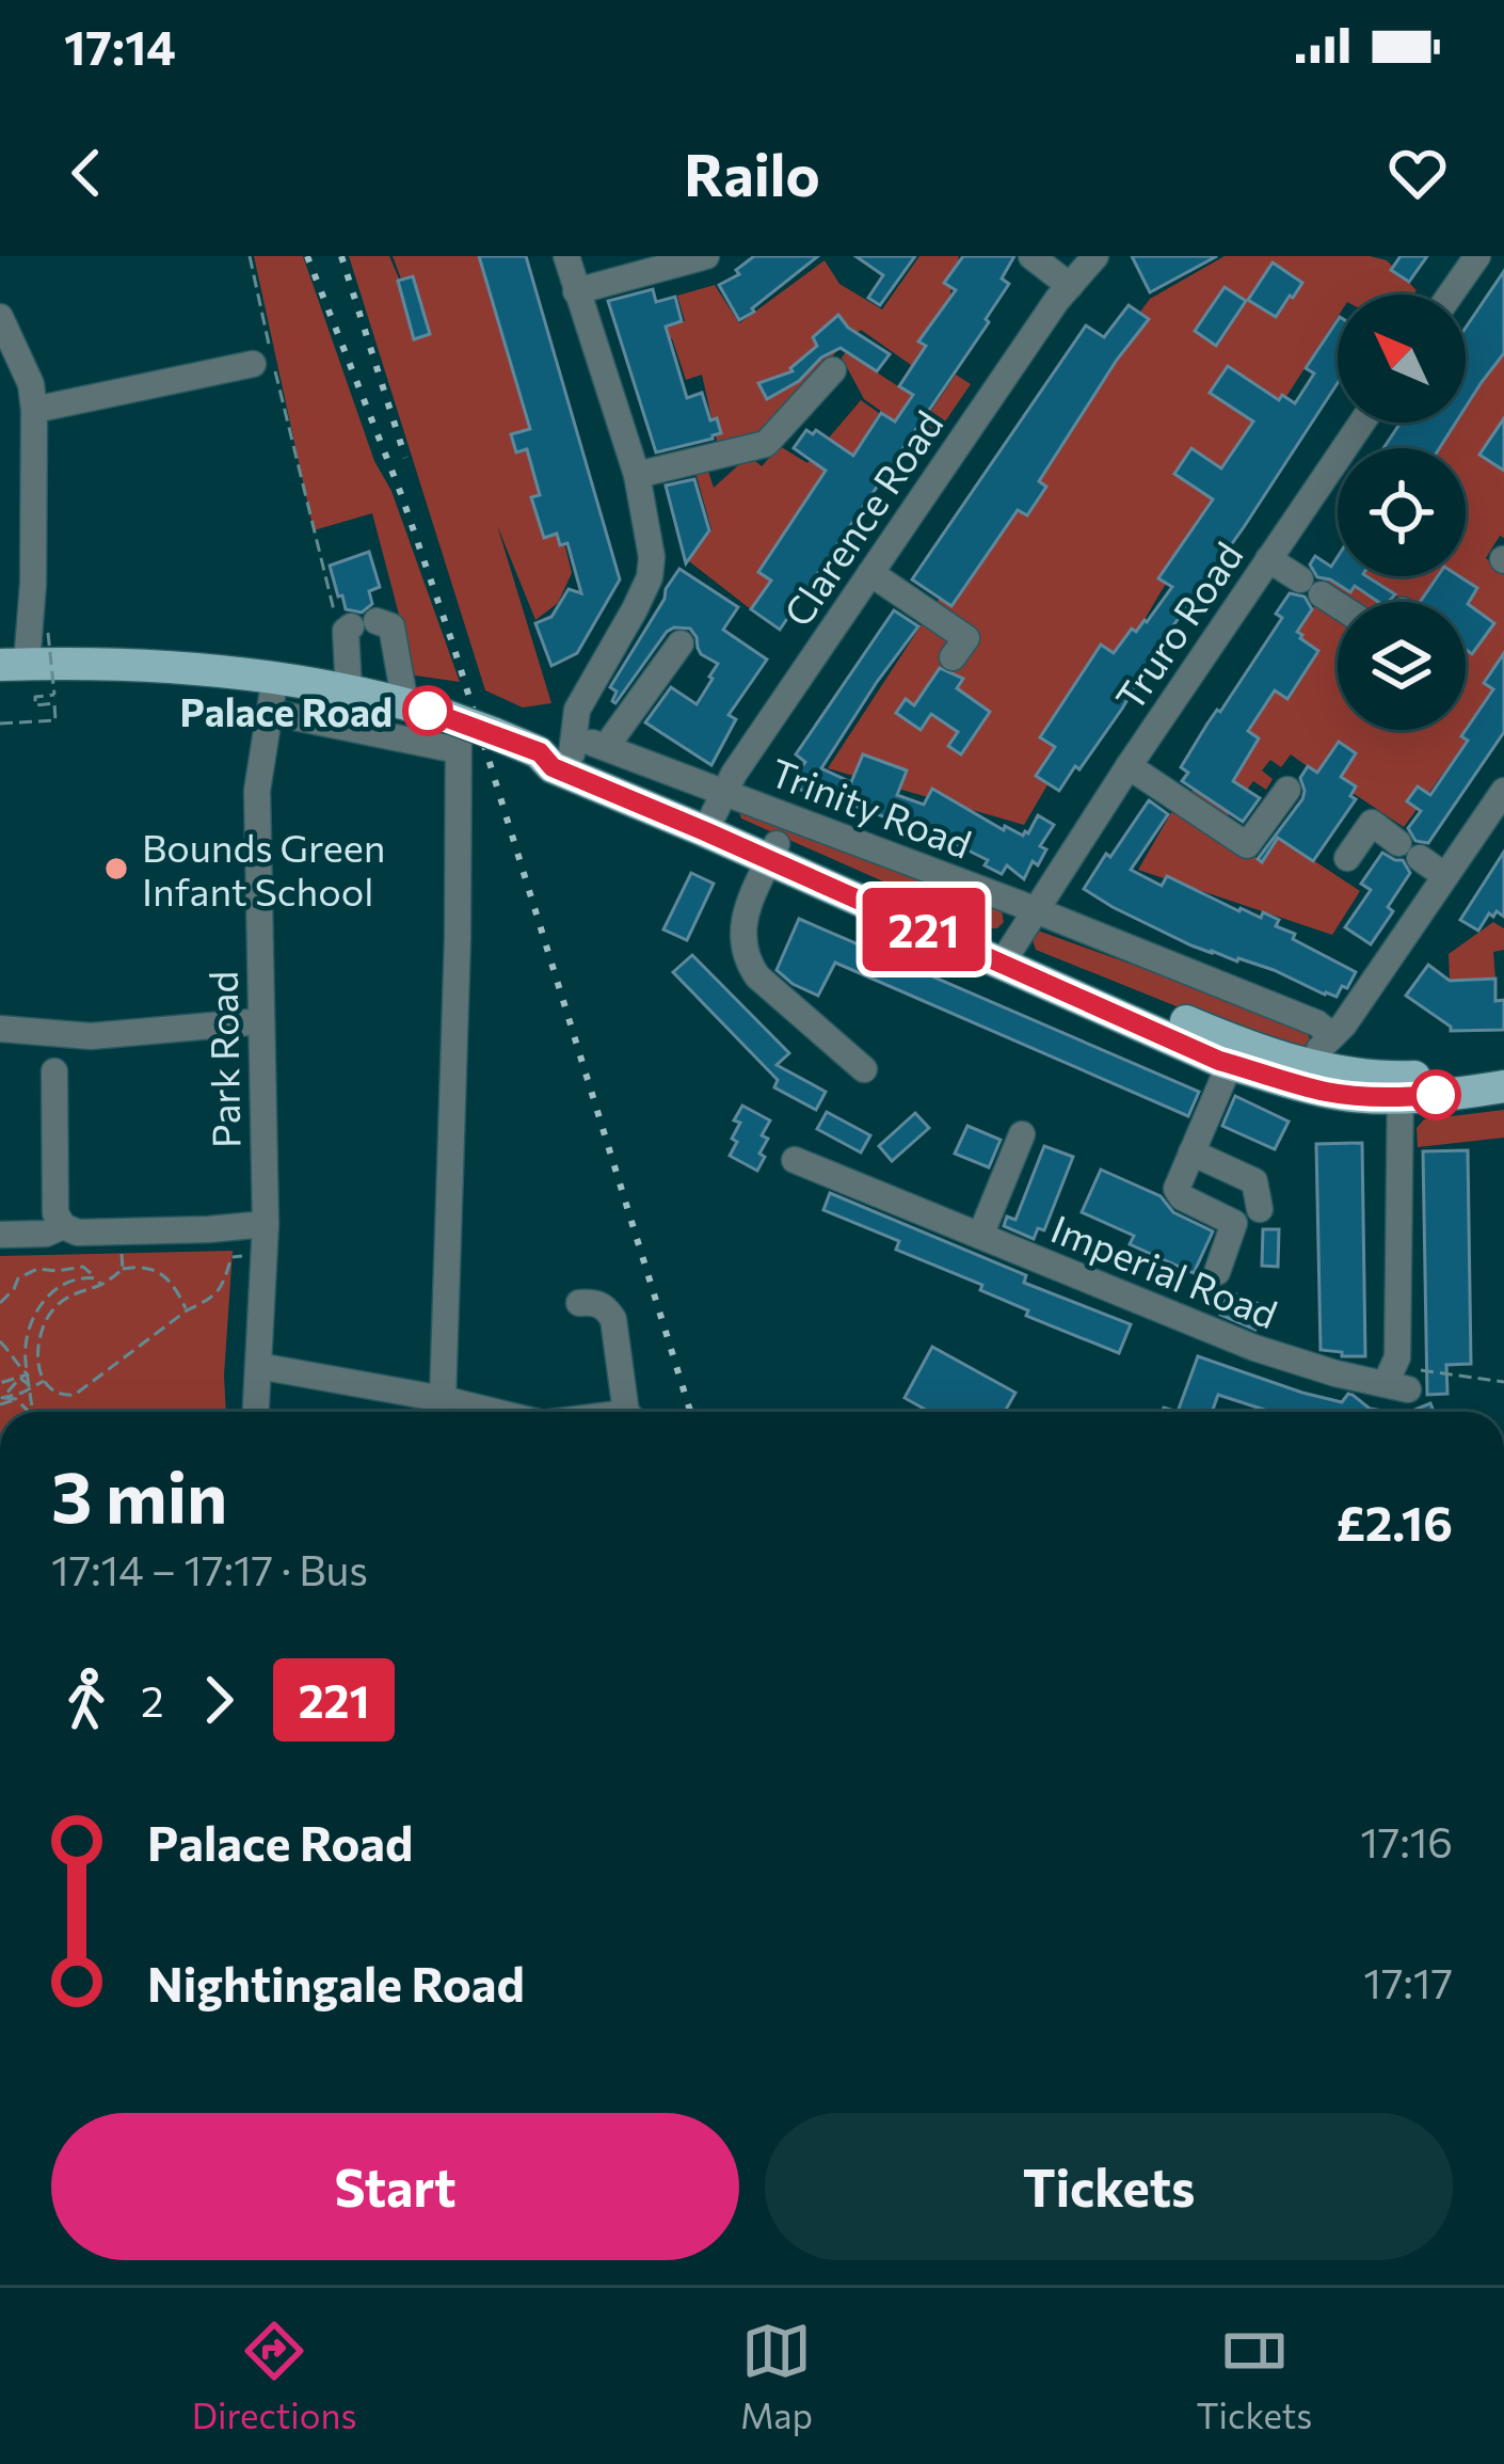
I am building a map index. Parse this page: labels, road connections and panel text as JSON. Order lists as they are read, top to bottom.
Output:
{
  "streets": {
    "street": [
      "Clarence Road",
      "Truro Road",
      "Trinity Road",
      "Park Road",
      "Imperial Road"
    ]
  },
  "crossings": [
    ["Clarence Road", "Trinity Road"],
    ["Truro Road", "Trinity Road"]
  ],
  "places": ["Palace Road", "Bounds Green Infant School"],
  "lines": ["bus line 221"],
  "north": "top left",
  "page": {
    "status": "17:14",
    "header": "Railo",
    "on_map": "221",
    "heading": ["3 min", "17:14 – 17:17 · Bus", "£2.16"],
    "legs": ["2", "221"],
    "list": [
      {
        "name": "Palace Road",
        "value": "17:16"
      },
      {
        "name": "Nightingale Road",
        "value": "17:17"
      }
    ],
    "buttons": ["Start", "Tickets"],
    "tabs": ["Directions", "Map", "Tickets"]
  }
}
